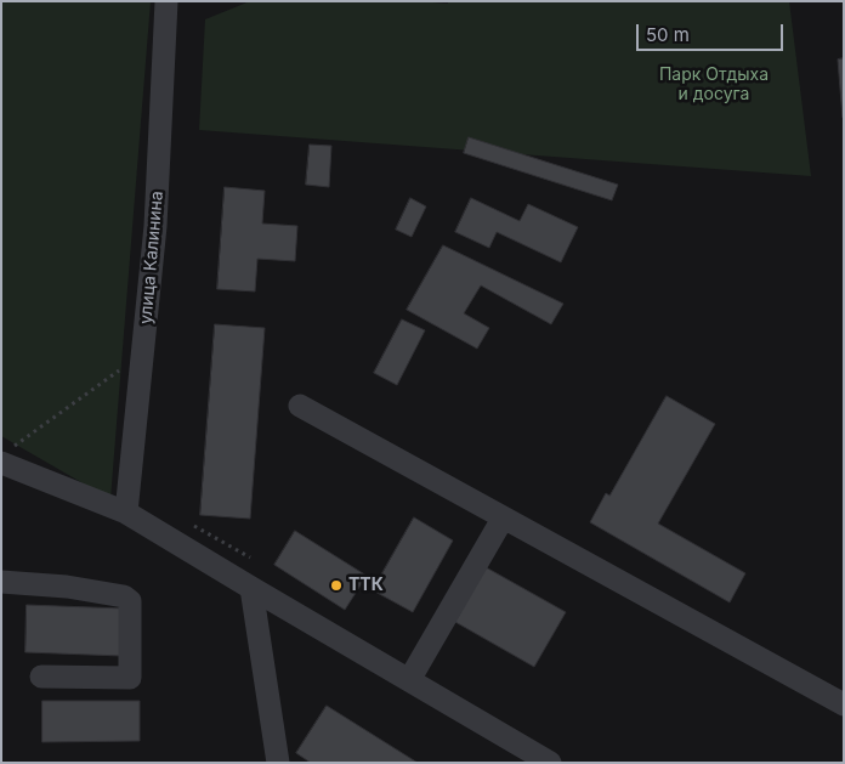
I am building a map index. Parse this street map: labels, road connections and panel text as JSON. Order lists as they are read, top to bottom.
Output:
{
  "streets": {
    "street": ["улица Калинина"]
  },
  "parks": ["Парк Отдыха и досуга"],
  "places": ["ТТК"],
  "scale_bar": "50 m"
}
